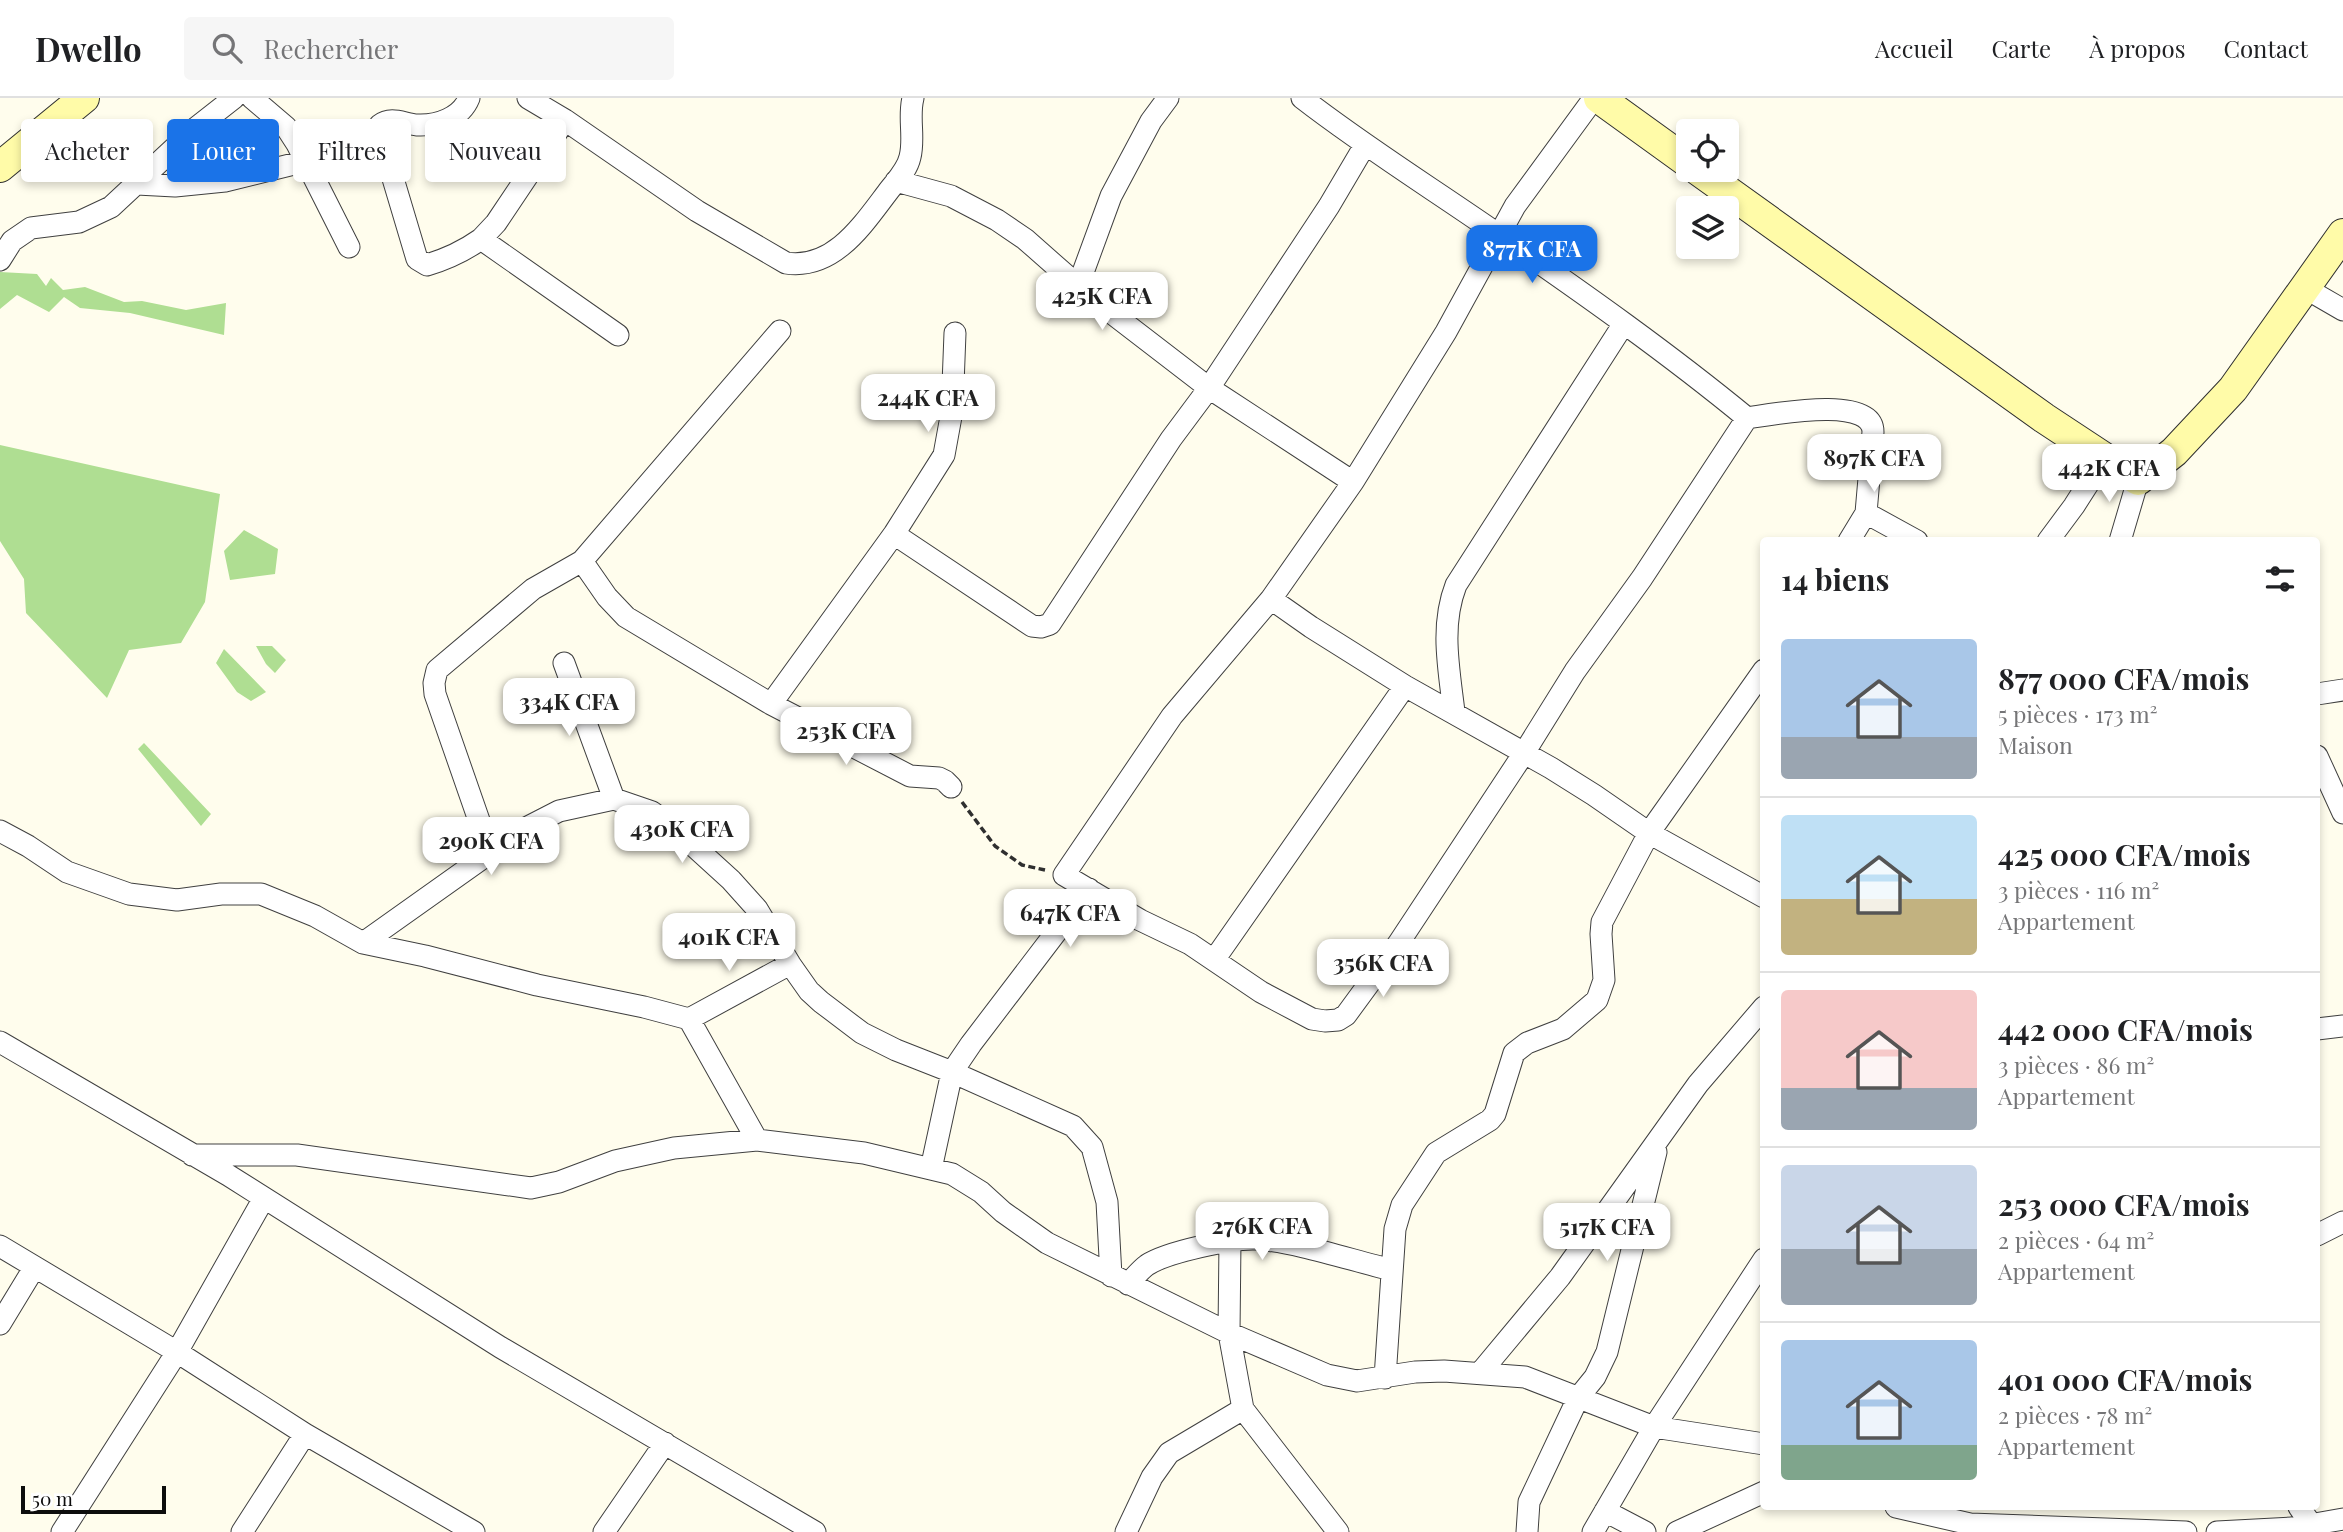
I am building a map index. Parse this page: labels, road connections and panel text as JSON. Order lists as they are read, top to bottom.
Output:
{
  "scale_bar": "50 m",
  "page": {
    "header": "Dwello",
    "search": "Rechercher",
    "nav": [
      "Accueil",
      "Carte",
      "À propos",
      "Contact"
    ],
    "chip": [
      "Acheter",
      "Louer",
      "Filtres",
      "Nouveau"
    ],
    "price": [
      "877K CFA",
      "425K CFA",
      "244K CFA",
      "897K CFA",
      "442K CFA",
      "334K CFA",
      "253K CFA",
      "430K CFA",
      "290K CFA",
      "647K CFA",
      "401K CFA",
      "356K CFA",
      "276K CFA",
      "517K CFA"
    ],
    "heading": "14 biens",
    "list": [
      {
        "name": "877 000 CFA/mois",
        "note": "5 pièces · 173 m² · Maison"
      },
      {
        "name": "425 000 CFA/mois",
        "note": "3 pièces · 116 m² · Appartement"
      },
      {
        "name": "442 000 CFA/mois",
        "note": "3 pièces · 86 m² · Appartement"
      },
      {
        "name": "253 000 CFA/mois",
        "note": "2 pièces · 64 m² · Appartement"
      },
      {
        "name": "401 000 CFA/mois",
        "note": "2 pièces · 78 m² · Appartement"
      }
    ],
    "scale": "50 m"
  }
}
